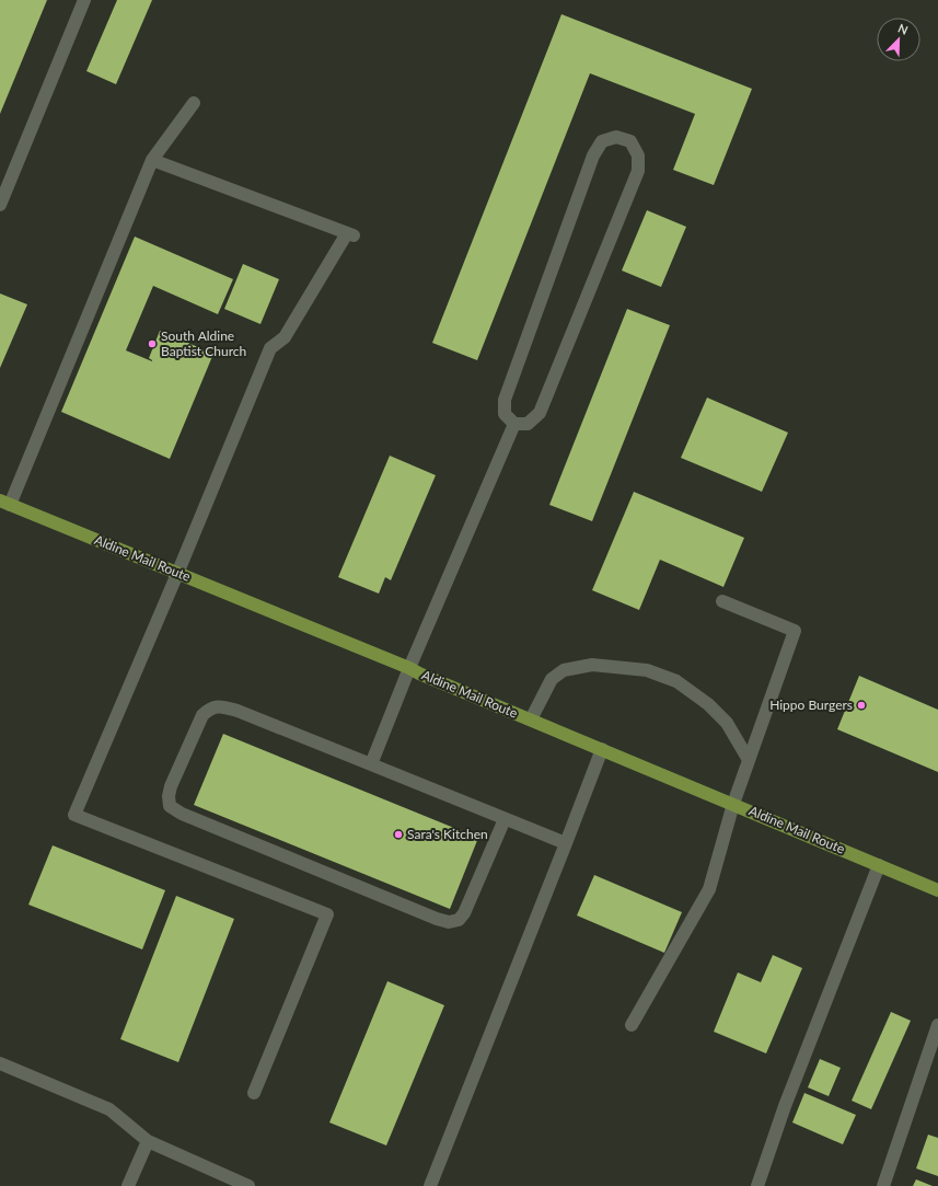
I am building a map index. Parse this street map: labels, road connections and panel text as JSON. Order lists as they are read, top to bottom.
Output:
{
  "streets": {
    "main road": ["Aldine Mail Route"]
  },
  "places": ["South Aldine Baptist Church", "Hippo Burgers", "Sara's Kitchen"],
  "north": "top right"
}
